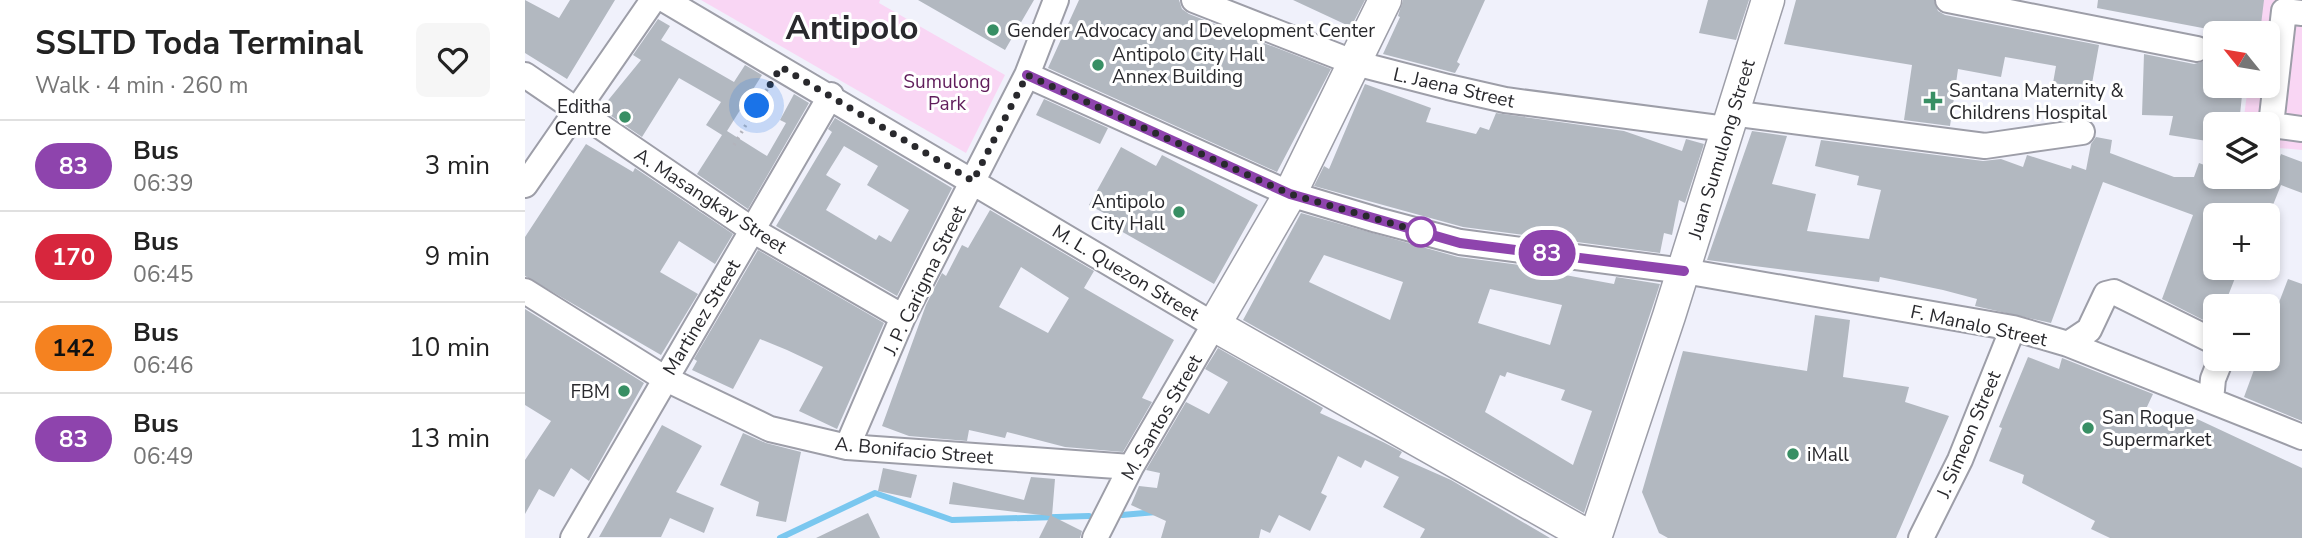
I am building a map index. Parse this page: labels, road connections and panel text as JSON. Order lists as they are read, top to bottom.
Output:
{
  "streets": {
    "main road": ["Juan Sumulong Street", "M. L. Quezon Street", "M. Santos Street"],
    "street": [
      "L. Jaena Street",
      "A. Masangkay Street",
      "J. P. Carigma Street",
      "Martinez Street",
      "F. Manalo Street",
      "J. Simeon Street",
      "A. Bonifacio Street"
    ]
  },
  "crossings": [
    ["L. Jaena Street", "Juan Sumulong Street"],
    ["L. Jaena Street", "M. Santos Street"],
    ["Juan Sumulong Street", "M. L. Quezon Street"],
    ["Juan Sumulong Street", "F. Manalo Street"],
    ["A. Masangkay Street", "J. P. Carigma Street"],
    ["A. Masangkay Street", "Martinez Street"],
    ["M. L. Quezon Street", "J. P. Carigma Street"],
    ["M. L. Quezon Street", "Martinez Street"],
    ["M. L. Quezon Street", "M. Santos Street"],
    ["J. P. Carigma Street", "F. Manalo Street"],
    ["J. P. Carigma Street", "A. Bonifacio Street"],
    ["Martinez Street", "A. Bonifacio Street"],
    ["F. Manalo Street", "M. Santos Street"],
    ["F. Manalo Street", "J. Simeon Street"],
    ["M. Santos Street", "A. Bonifacio Street"]
  ],
  "districts": ["Antipolo"],
  "parks": ["Sumulong Park"],
  "places": {
    "other": [
      "Gender Advocacy and Development Center",
      "Antipolo City Hall Annex Building",
      "Editha Centre",
      "Antipolo City Hall",
      "FBM",
      "San Roque Supermarket",
      "iMall"
    ],
    "health": ["Santana Maternity & Childrens Hospital"]
  },
  "lines": ["bus line 83"],
  "north": "top left",
  "page": {
    "heading": ["SSLTD Toda Terminal", "Walk · 4 min · 260 m"],
    "on_map": "83",
    "map_buttons": ["+", "−"],
    "list": [
      {
        "mark": "83",
        "name": "Bus",
        "note": "06:39",
        "value": "3 min"
      },
      {
        "mark": "170",
        "name": "Bus",
        "note": "06:45",
        "value": "9 min"
      },
      {
        "mark": "142",
        "name": "Bus",
        "note": "06:46",
        "value": "10 min"
      },
      {
        "mark": "83",
        "name": "Bus",
        "note": "06:49",
        "value": "13 min"
      }
    ]
  }
}
